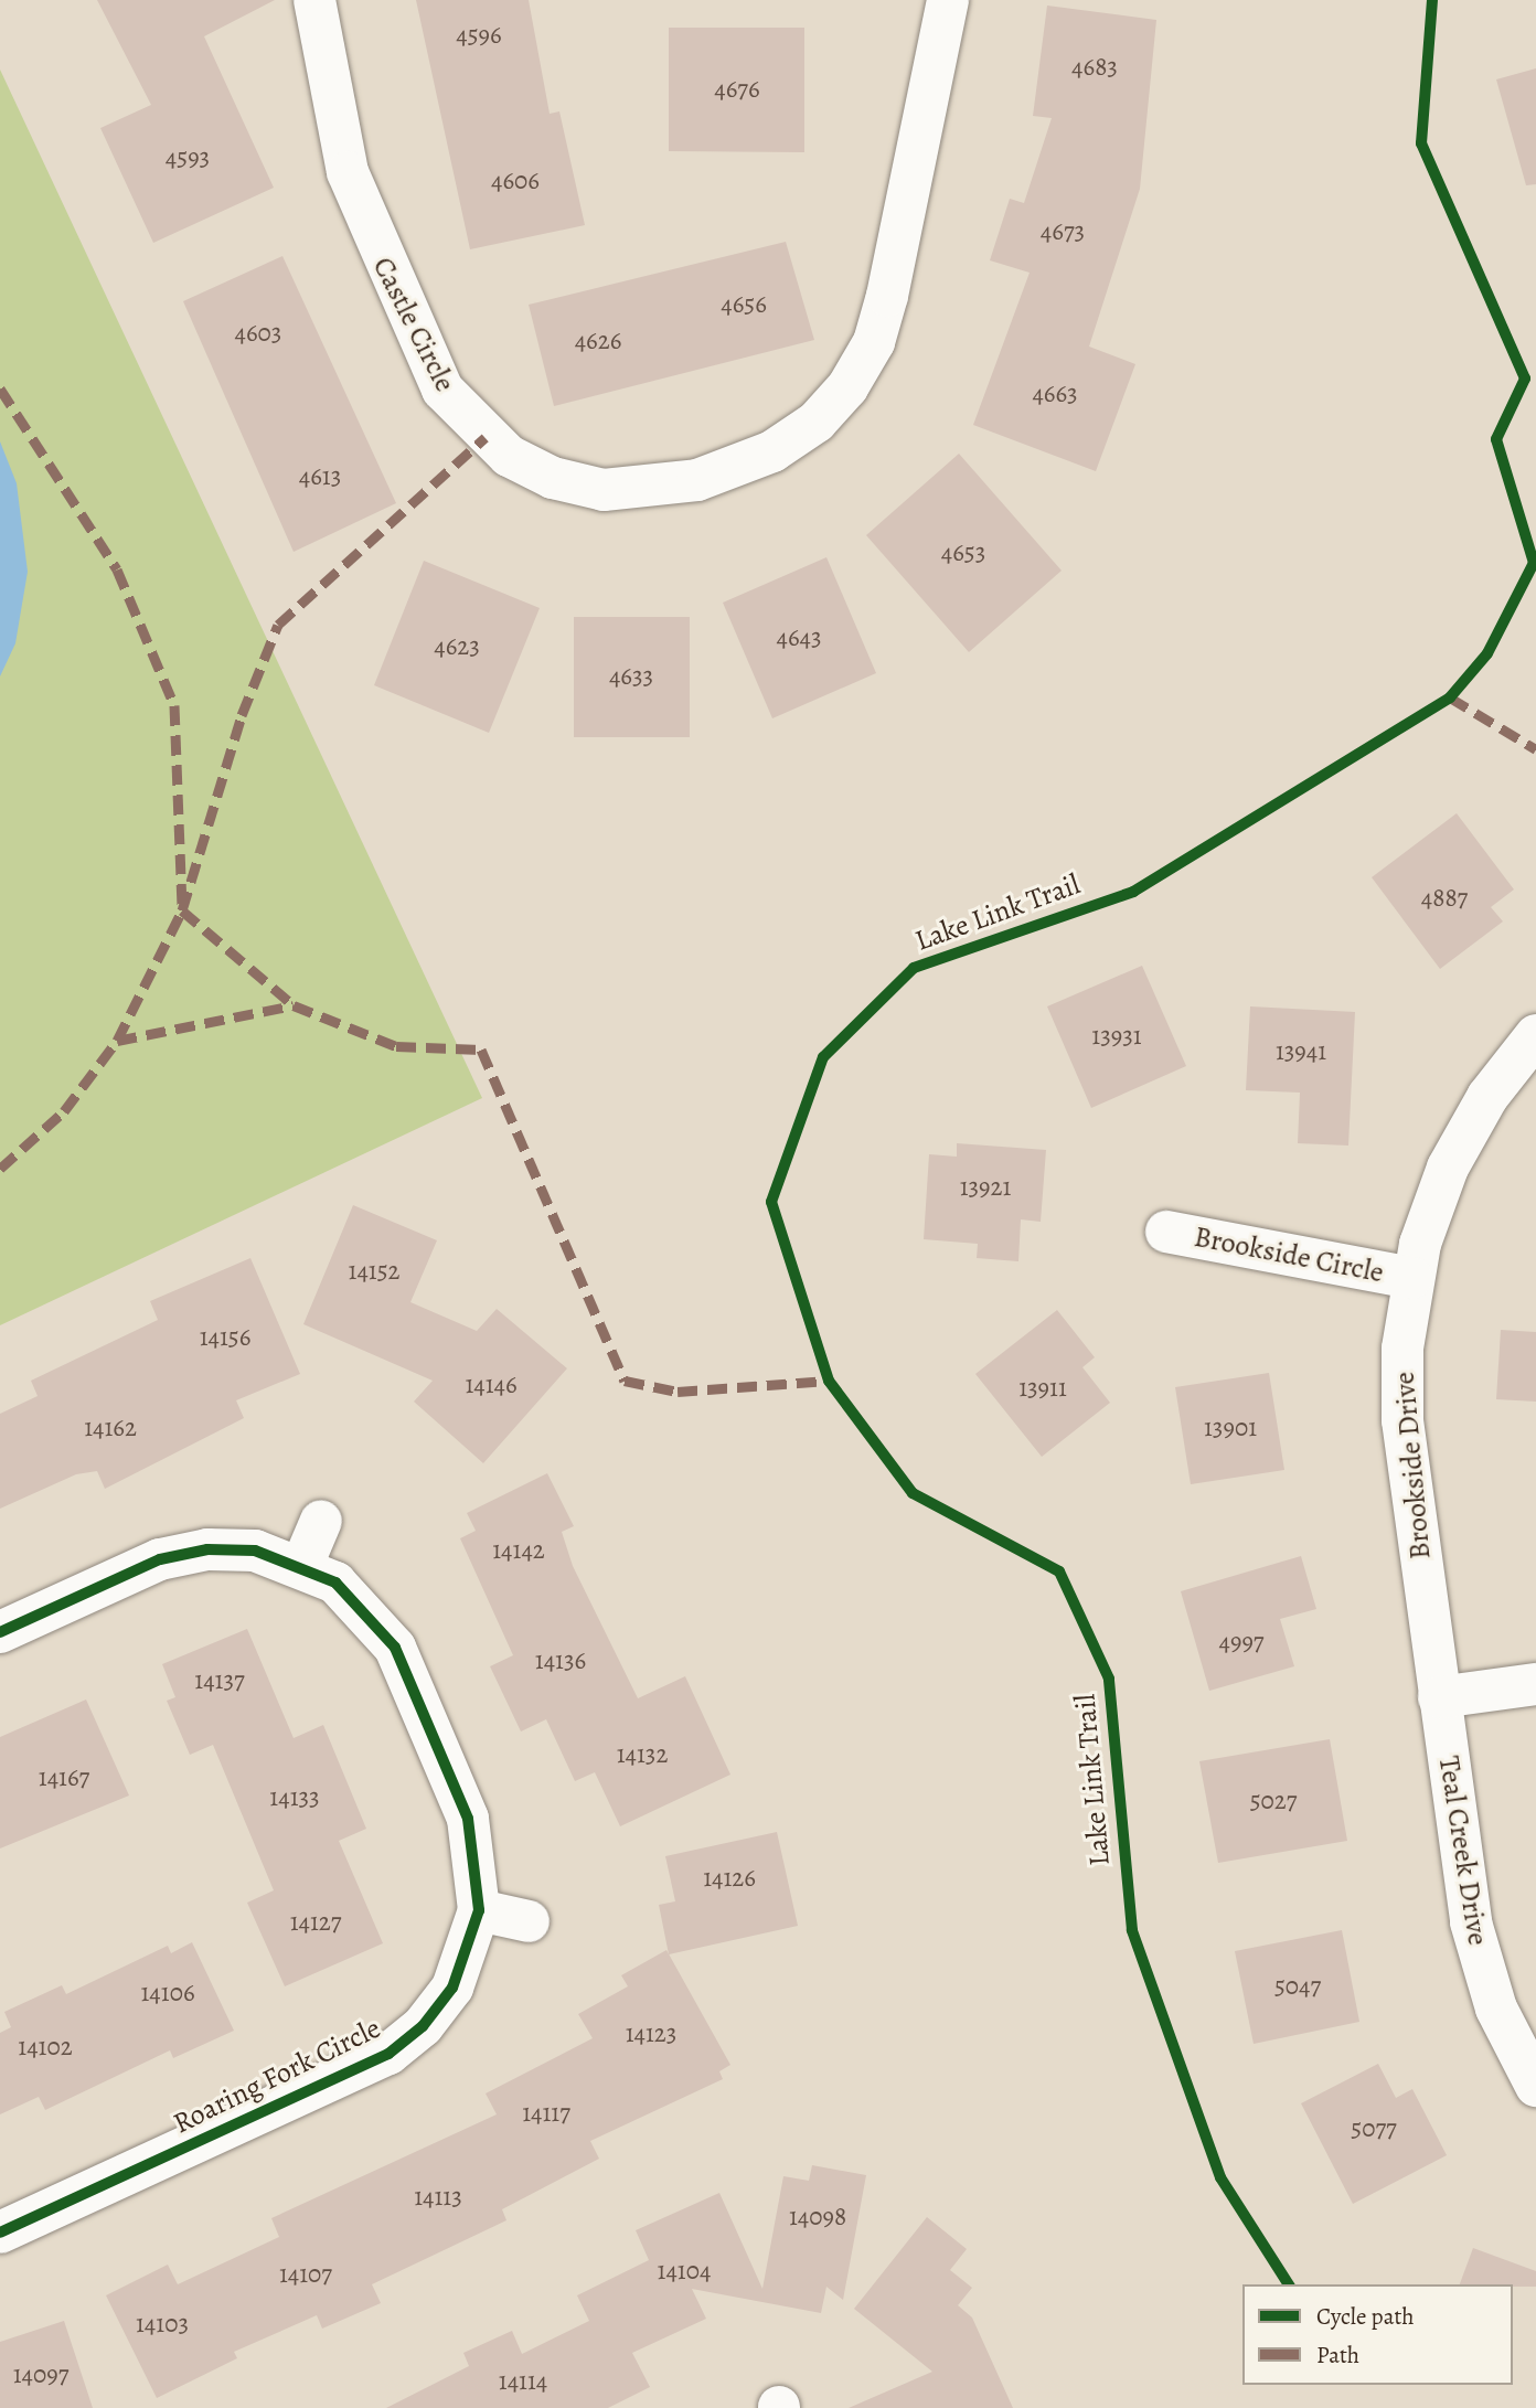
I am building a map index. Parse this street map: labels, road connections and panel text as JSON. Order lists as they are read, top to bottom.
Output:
{
  "streets": {
    "street": [
      "Castle Circle",
      "Brookside Circle",
      "Brookside Drive",
      "Teal Creek Drive",
      "Roaring Fork Circle"
    ],
    "cycle path": ["Lake Link Trail"]
  },
  "crossings": [
    ["Brookside Circle", "Brookside Drive"],
    ["Brookside Drive", "Teal Creek Drive"]
  ],
  "house_numbers": [
    "4596",
    "4683",
    "4676",
    "4593",
    "4606",
    "4673",
    "4656",
    "4603",
    "4626",
    "4663",
    "4613",
    "4653",
    "4643",
    "4623",
    "4633",
    "4887",
    "13931",
    "13941",
    "13921",
    "14152",
    "14156",
    "14146",
    "13911",
    "14162",
    "13901",
    "14142",
    "4997",
    "14136",
    "14137",
    "14132",
    "14167",
    "14133",
    "5027",
    "14126",
    "14127",
    "5047",
    "14106",
    "14123",
    "14102",
    "14117",
    "5077",
    "14113",
    "14098",
    "14104",
    "14107",
    "14103",
    "14097",
    "14114"
  ],
  "legend": ["Cycle path", "Path"]
}
